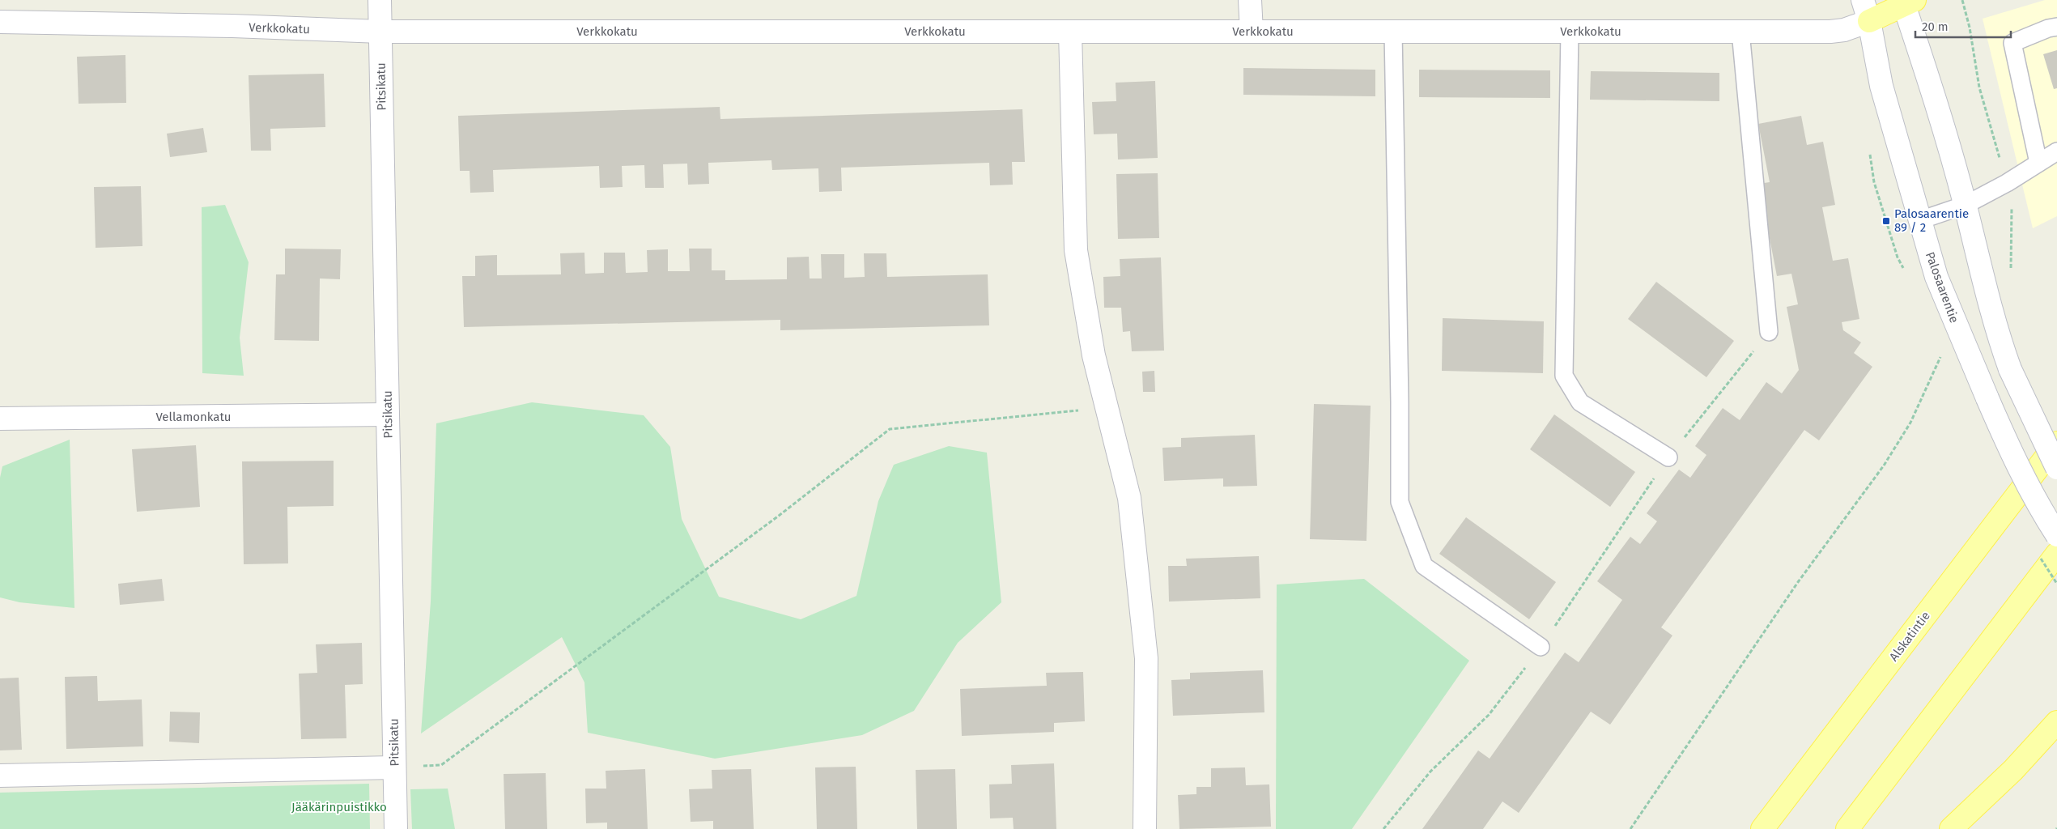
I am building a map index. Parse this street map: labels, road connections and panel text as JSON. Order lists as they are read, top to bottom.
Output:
{
  "streets": {
    "main road": ["Alskatintie"],
    "street": [
      "Verkkokatu",
      "Pitsikatu",
      "Palosaarentie",
      "Vellamonkatu"
    ]
  },
  "crossings": [
    ["Verkkokatu", "Pitsikatu"],
    ["Verkkokatu", "Palosaarentie"],
    ["Pitsikatu", "Vellamonkatu"]
  ],
  "parks": ["Jääkärinpuistikko"],
  "places": {
    "transit": ["Palosaarentie 89 / 2"]
  },
  "scale_bar": "20 m"
}
